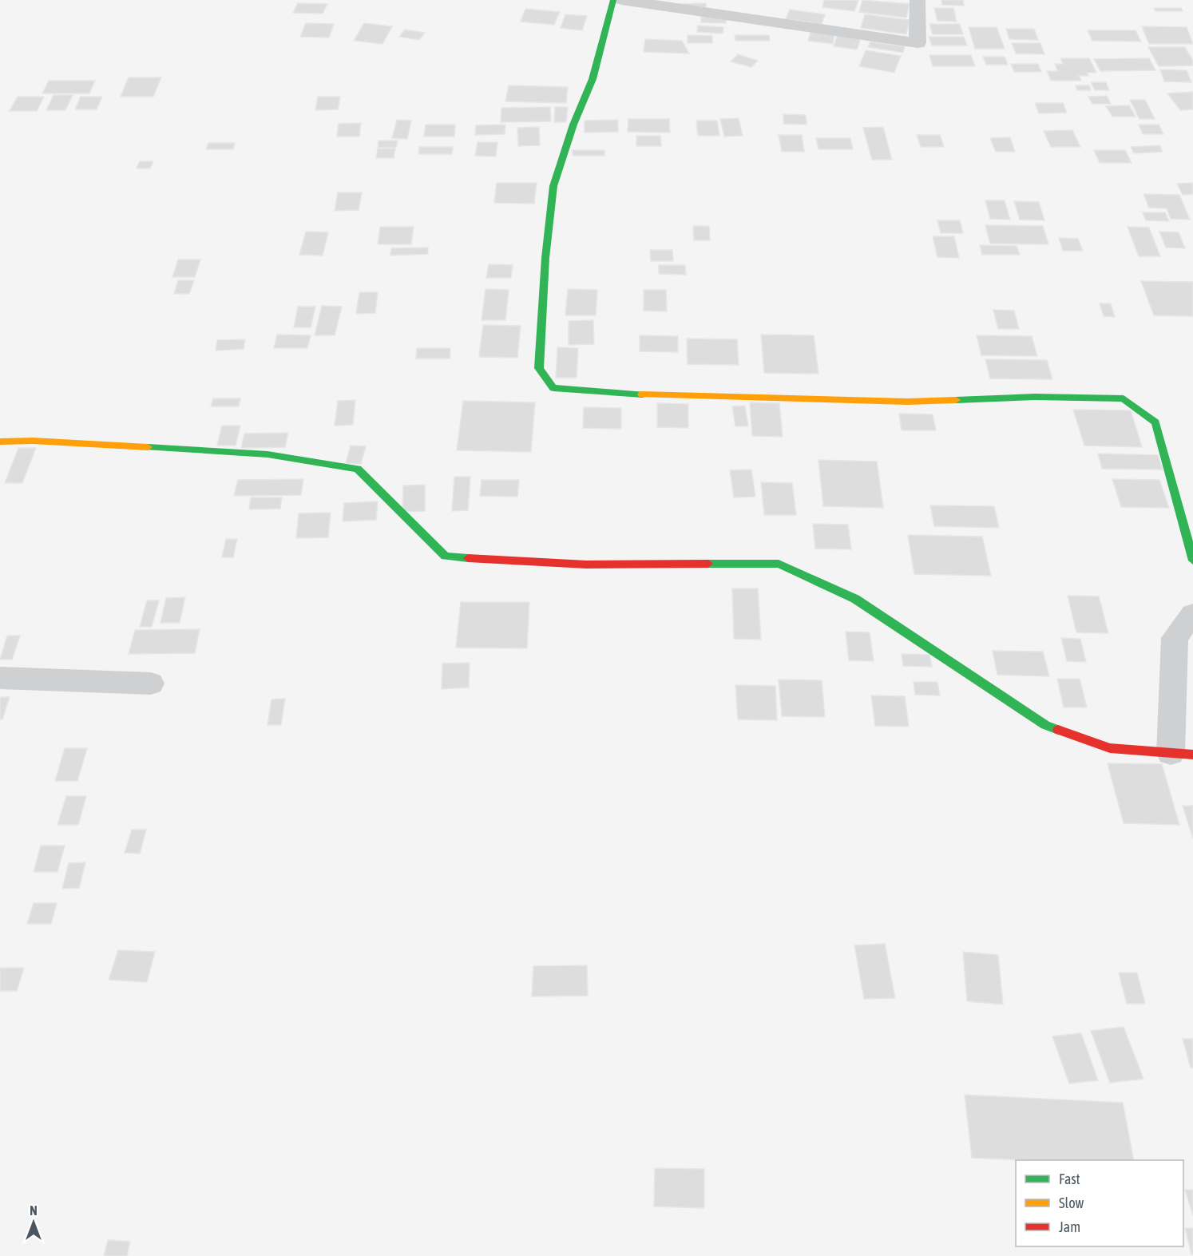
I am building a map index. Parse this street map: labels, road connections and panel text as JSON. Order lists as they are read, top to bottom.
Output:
{
  "legend": ["Fast", "Slow", "Jam"],
  "north": "top"
}
